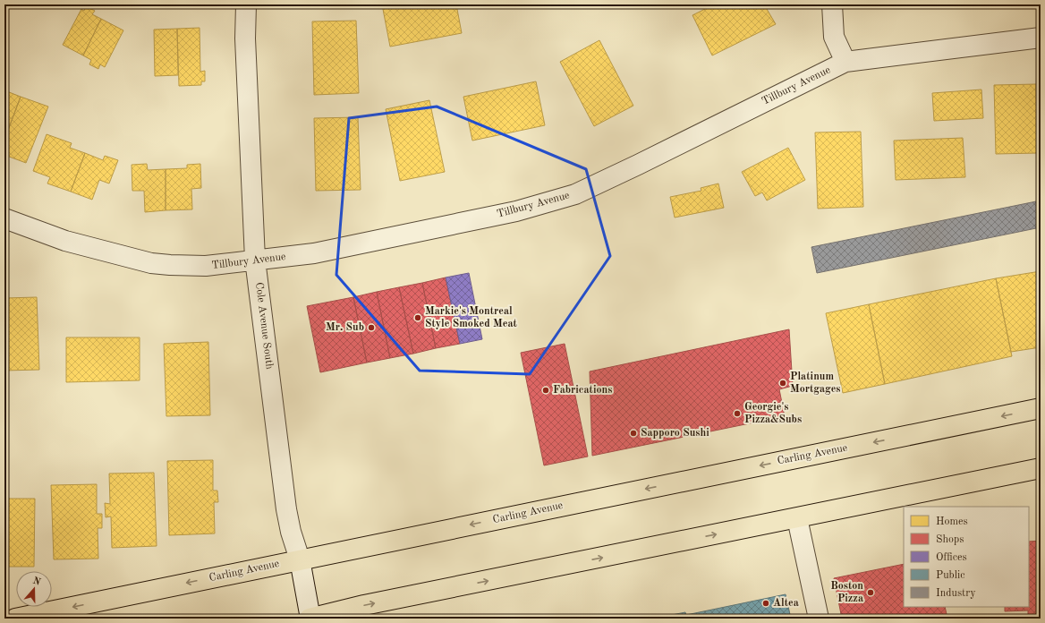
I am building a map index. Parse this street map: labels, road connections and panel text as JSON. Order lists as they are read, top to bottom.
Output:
{
  "streets": {
    "main road": ["Carling Avenue"],
    "street": ["Tillbury Avenue", "Cole Avenue South"]
  },
  "crossings": [
    ["Tillbury Avenue", "Cole Avenue South"],
    ["Cole Avenue South", "Carling Avenue"]
  ],
  "places": [
    "Markie's Montreal Style Smoked Meat",
    "Mr. Sub",
    "Platinum Mortgages",
    "Fabrications",
    "Georgie's Pizza&Subs",
    "Sapporo Sushi",
    "Boston Pizza",
    "Altea"
  ],
  "legend": [
    "Homes",
    "Shops",
    "Offices",
    "Public",
    "Industry"
  ],
  "north": "top"
}
